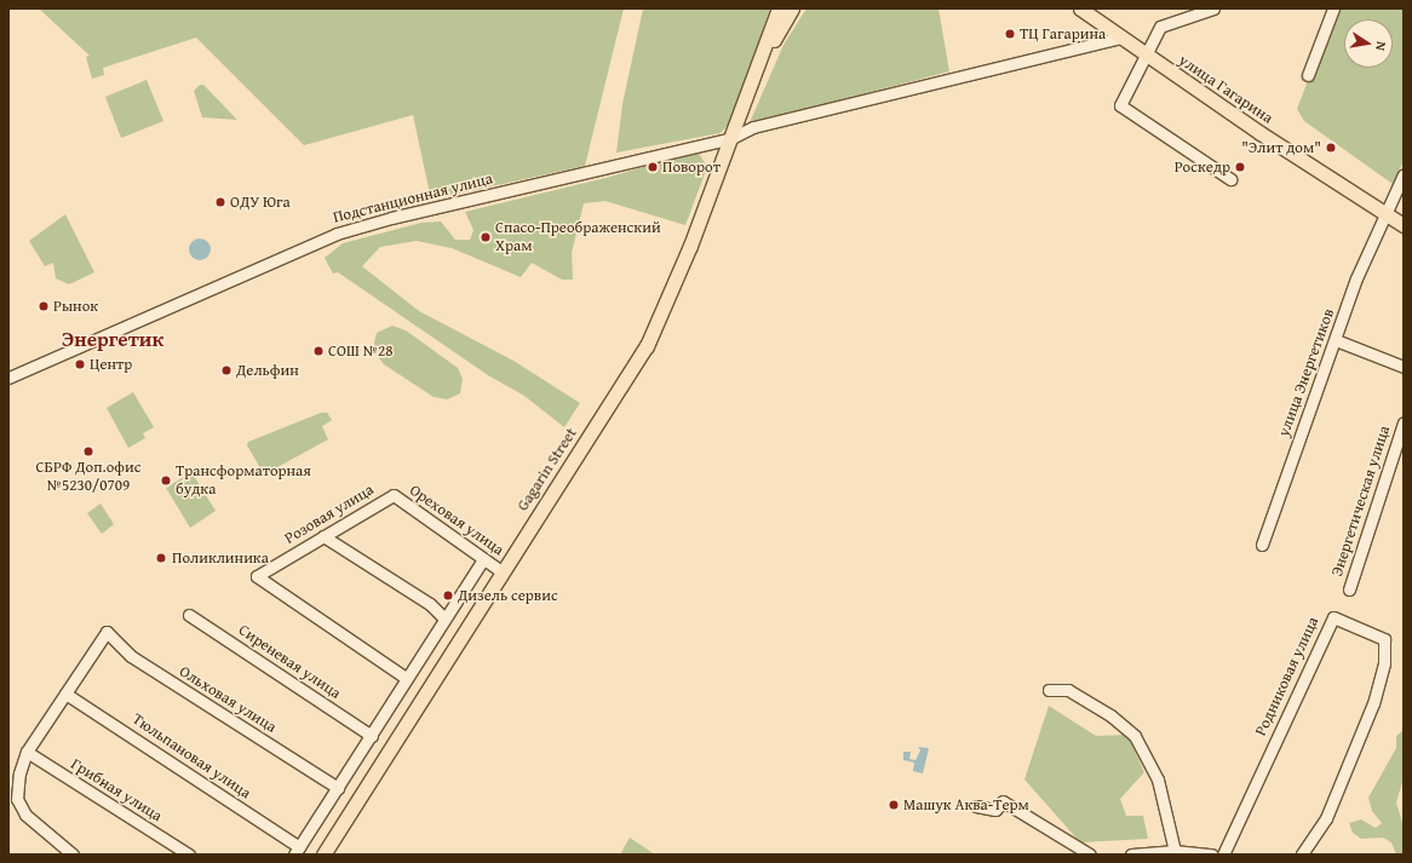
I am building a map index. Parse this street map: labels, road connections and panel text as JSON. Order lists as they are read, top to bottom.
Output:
{
  "streets": {
    "main road": ["улица Гагарина", "Gagarin Street"],
    "street": [
      "Подстанционная улица",
      "улица Энергетиков",
      "Энергетическая улица",
      "Розовая улица",
      "Ореховая улица",
      "Сиреневая улица",
      "Родниковая улица",
      "Ольховая улица",
      "Тюльпановая улица",
      "Грибная улица"
    ]
  },
  "crossings": [
    ["улица Гагарина", "Подстанционная улица"],
    ["улица Гагарина", "улица Энергетиков"],
    ["Подстанционная улица", "Gagarin Street"],
    ["Gagarin Street", "Ореховая улица"],
    ["Розовая улица", "Ореховая улица"],
    ["Ольховая улица", "Тюльпановая улица"]
  ],
  "districts": ["Энергетик"],
  "places": [
    "ТЦ Гагарина",
    "\"Элит дом\"",
    "Поворот",
    "Роскедр",
    "ОДУ Юга",
    "Спасо-Преображенский Храм",
    "Рынок",
    "СОШ №28",
    "Центр",
    "Дельфин",
    "СБРФ Доп.офис №5230/0709",
    "Трансформаторная будка",
    "Поликлиника",
    "Дизель сервис",
    "Машук Аква-Терм"
  ],
  "north": "right"
}
